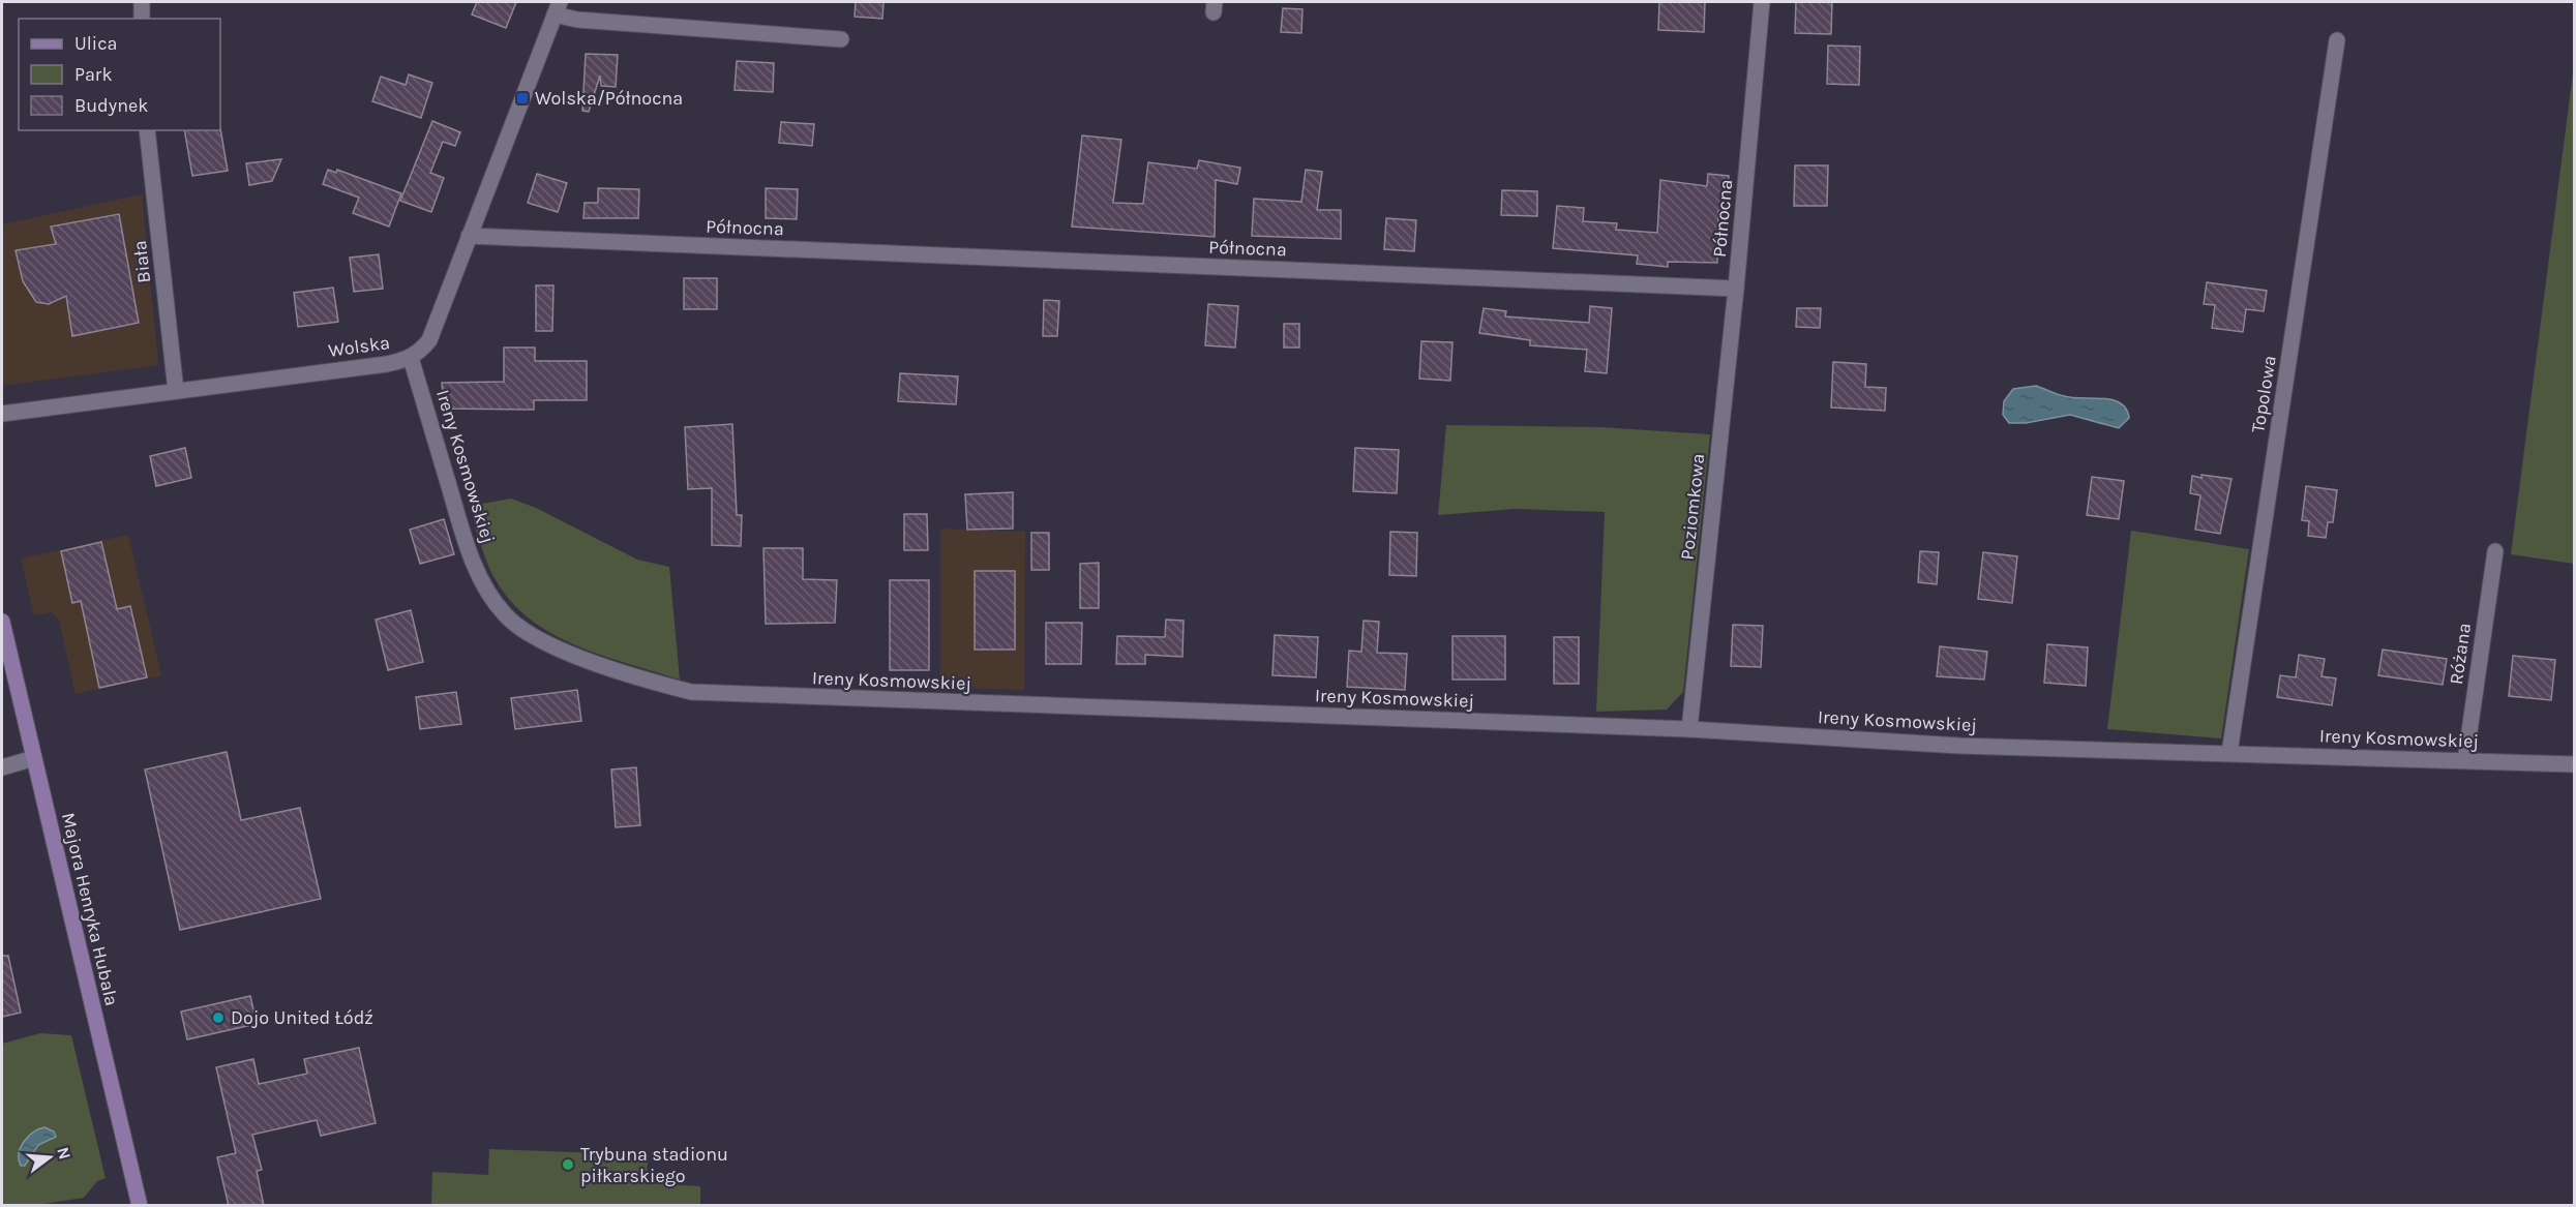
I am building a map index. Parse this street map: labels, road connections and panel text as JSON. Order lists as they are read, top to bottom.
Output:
{
  "streets": {
    "main road": ["Majora Henryka Hubala"],
    "street": [
      "Północna",
      "Biała",
      "Wolska",
      "Topolowa",
      "Ireny Kosmowskiej",
      "Poziomkowa",
      "Różana"
    ]
  },
  "crossings": [
    ["Północna", "Wolska"],
    ["Północna", "Poziomkowa"],
    ["Biała", "Wolska"],
    ["Wolska", "Ireny Kosmowskiej"],
    ["Topolowa", "Ireny Kosmowskiej"],
    ["Ireny Kosmowskiej", "Poziomkowa"],
    ["Ireny Kosmowskiej", "Różana"]
  ],
  "places": {
    "transit": ["Wolska/Północna"],
    "other": ["Dojo United Łódź", "Trybuna stadionu piłkarskiego"]
  },
  "legend": ["Ulica", "Park", "Budynek"],
  "north": "right"
}
